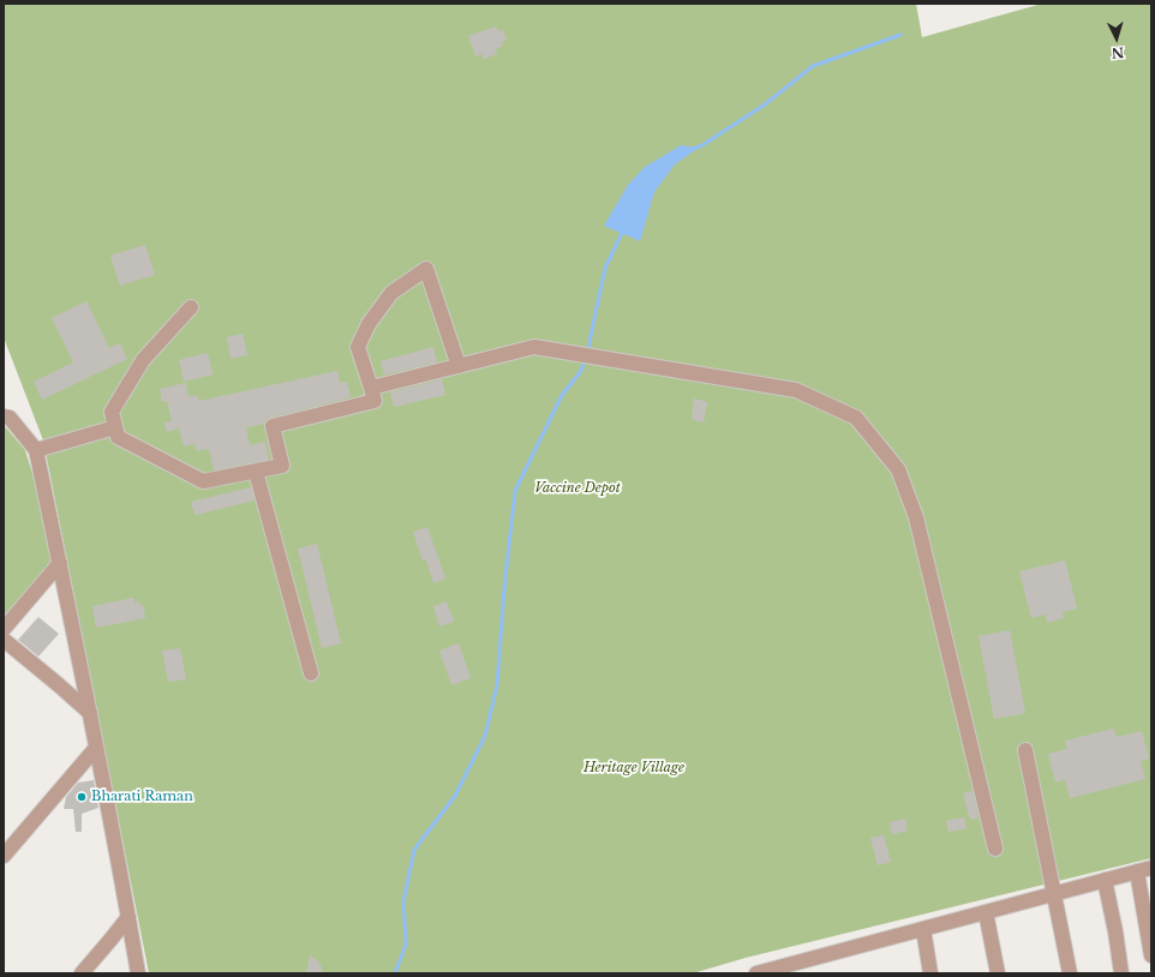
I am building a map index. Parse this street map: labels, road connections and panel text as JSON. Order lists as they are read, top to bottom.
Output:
{
  "parks": ["Vaccine Depot", "Heritage Village"],
  "places": ["Bharati Raman"],
  "north": "bottom"
}
